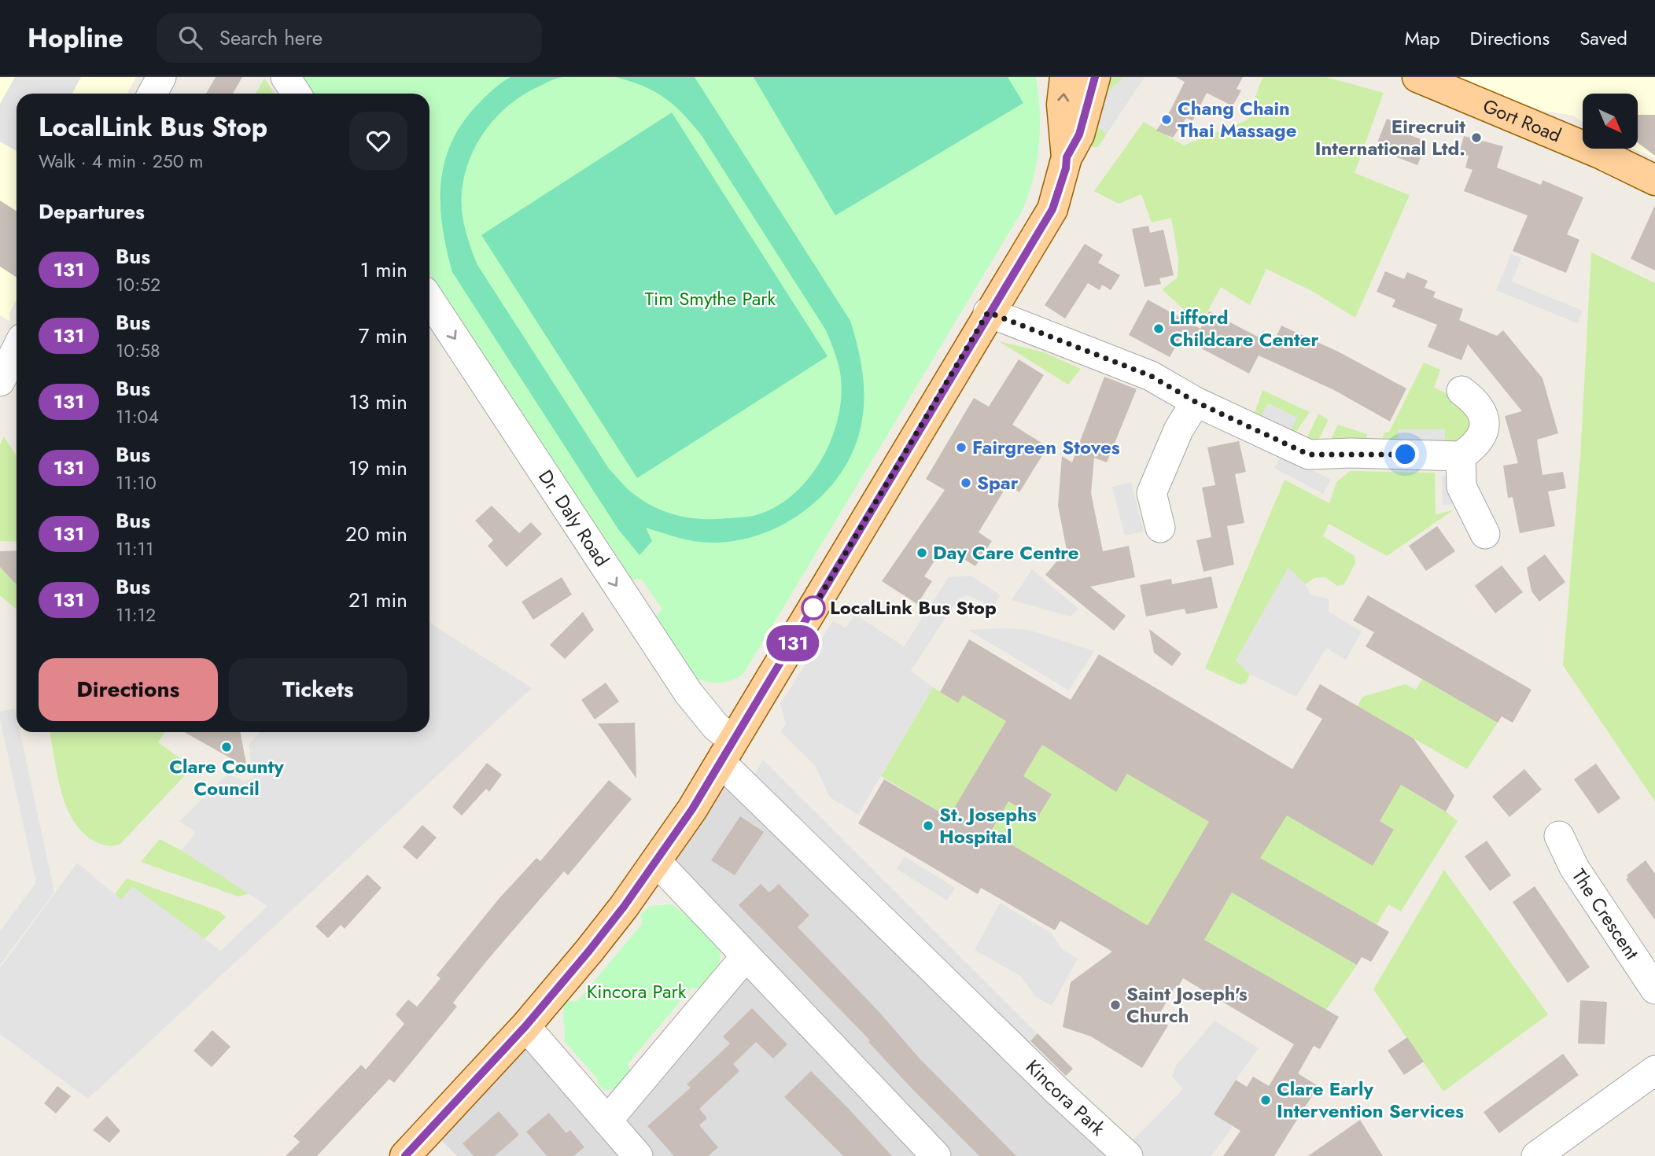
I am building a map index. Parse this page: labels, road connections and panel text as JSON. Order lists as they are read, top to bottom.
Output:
{
  "streets": {
    "main road": ["Gort Road"],
    "street": ["Dr. Daly Road", "The Crescent", "Kincora Park"]
  },
  "crossings": [
    ["Dr. Daly Road", "Kincora Park"]
  ],
  "one_way": ["Dr. Daly Road"],
  "parks": ["Tim Smythe Park", "Kincora Park"],
  "places": [
    "Chang Chain Thai Massage",
    "Eirecruit International Ltd.",
    "Lifford Childcare Center",
    "Fairgreen Stoves",
    "Spar",
    "Day Care Centre",
    "LocalLink Bus Stop",
    "Clare County Council",
    "St. Josephs Hospital",
    "Saint Joseph's Church",
    "Clare Early Intervention Services"
  ],
  "lines": ["bus line 131"],
  "north": "bottom right",
  "page": {
    "header": "Hopline",
    "search": "Search here",
    "nav": ["Map", "Directions", "Saved"],
    "on_map": "131",
    "heading": [
      ["LocalLink Bus Stop", "Walk · 4 min · 250 m"],
      "Departures"
    ],
    "list": [
      {
        "mark": "131",
        "name": "Bus",
        "note": "10:52",
        "value": "1 min"
      },
      {
        "mark": "131",
        "name": "Bus",
        "note": "10:58",
        "value": "7 min"
      },
      {
        "mark": "131",
        "name": "Bus",
        "note": "11:04",
        "value": "13 min"
      },
      {
        "mark": "131",
        "name": "Bus",
        "note": "11:10",
        "value": "19 min"
      },
      {
        "mark": "131",
        "name": "Bus",
        "note": "11:11",
        "value": "20 min"
      },
      {
        "mark": "131",
        "name": "Bus",
        "note": "11:12",
        "value": "21 min"
      }
    ],
    "buttons": ["Directions", "Tickets"]
  }
}
